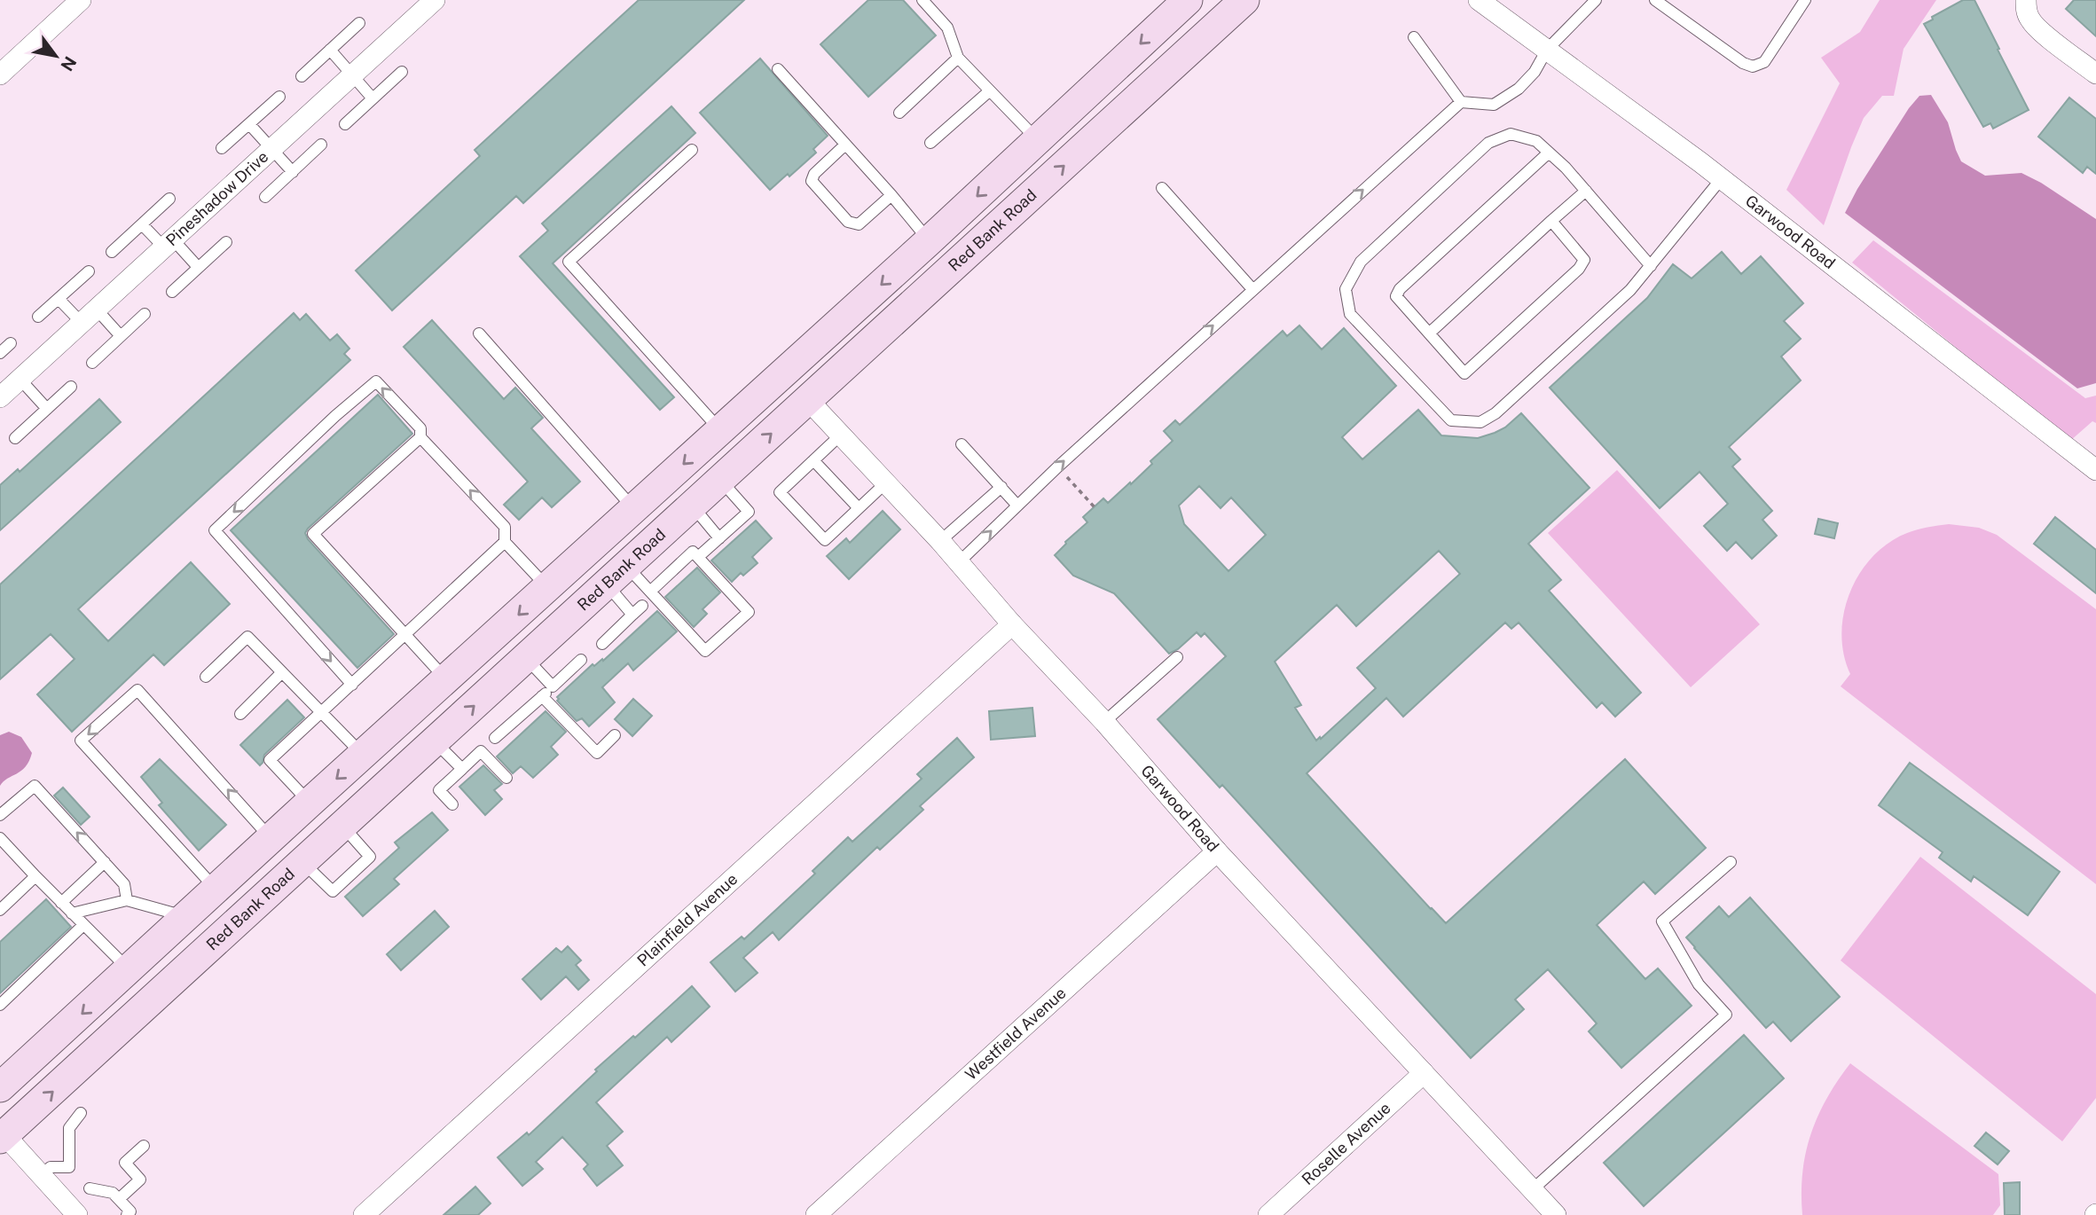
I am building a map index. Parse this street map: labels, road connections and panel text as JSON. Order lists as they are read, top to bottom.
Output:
{
  "streets": {
    "main road": ["Red Bank Road"],
    "street": [
      "Pineshadow Drive",
      "Garwood Road",
      "Plainfield Avenue",
      "Westfield Avenue",
      "Roselle Avenue"
    ]
  },
  "crossings": [
    ["Red Bank Road", "Garwood Road"],
    ["Garwood Road", "Plainfield Avenue"],
    ["Garwood Road", "Westfield Avenue"],
    ["Garwood Road", "Roselle Avenue"]
  ],
  "north": "bottom right"
}
